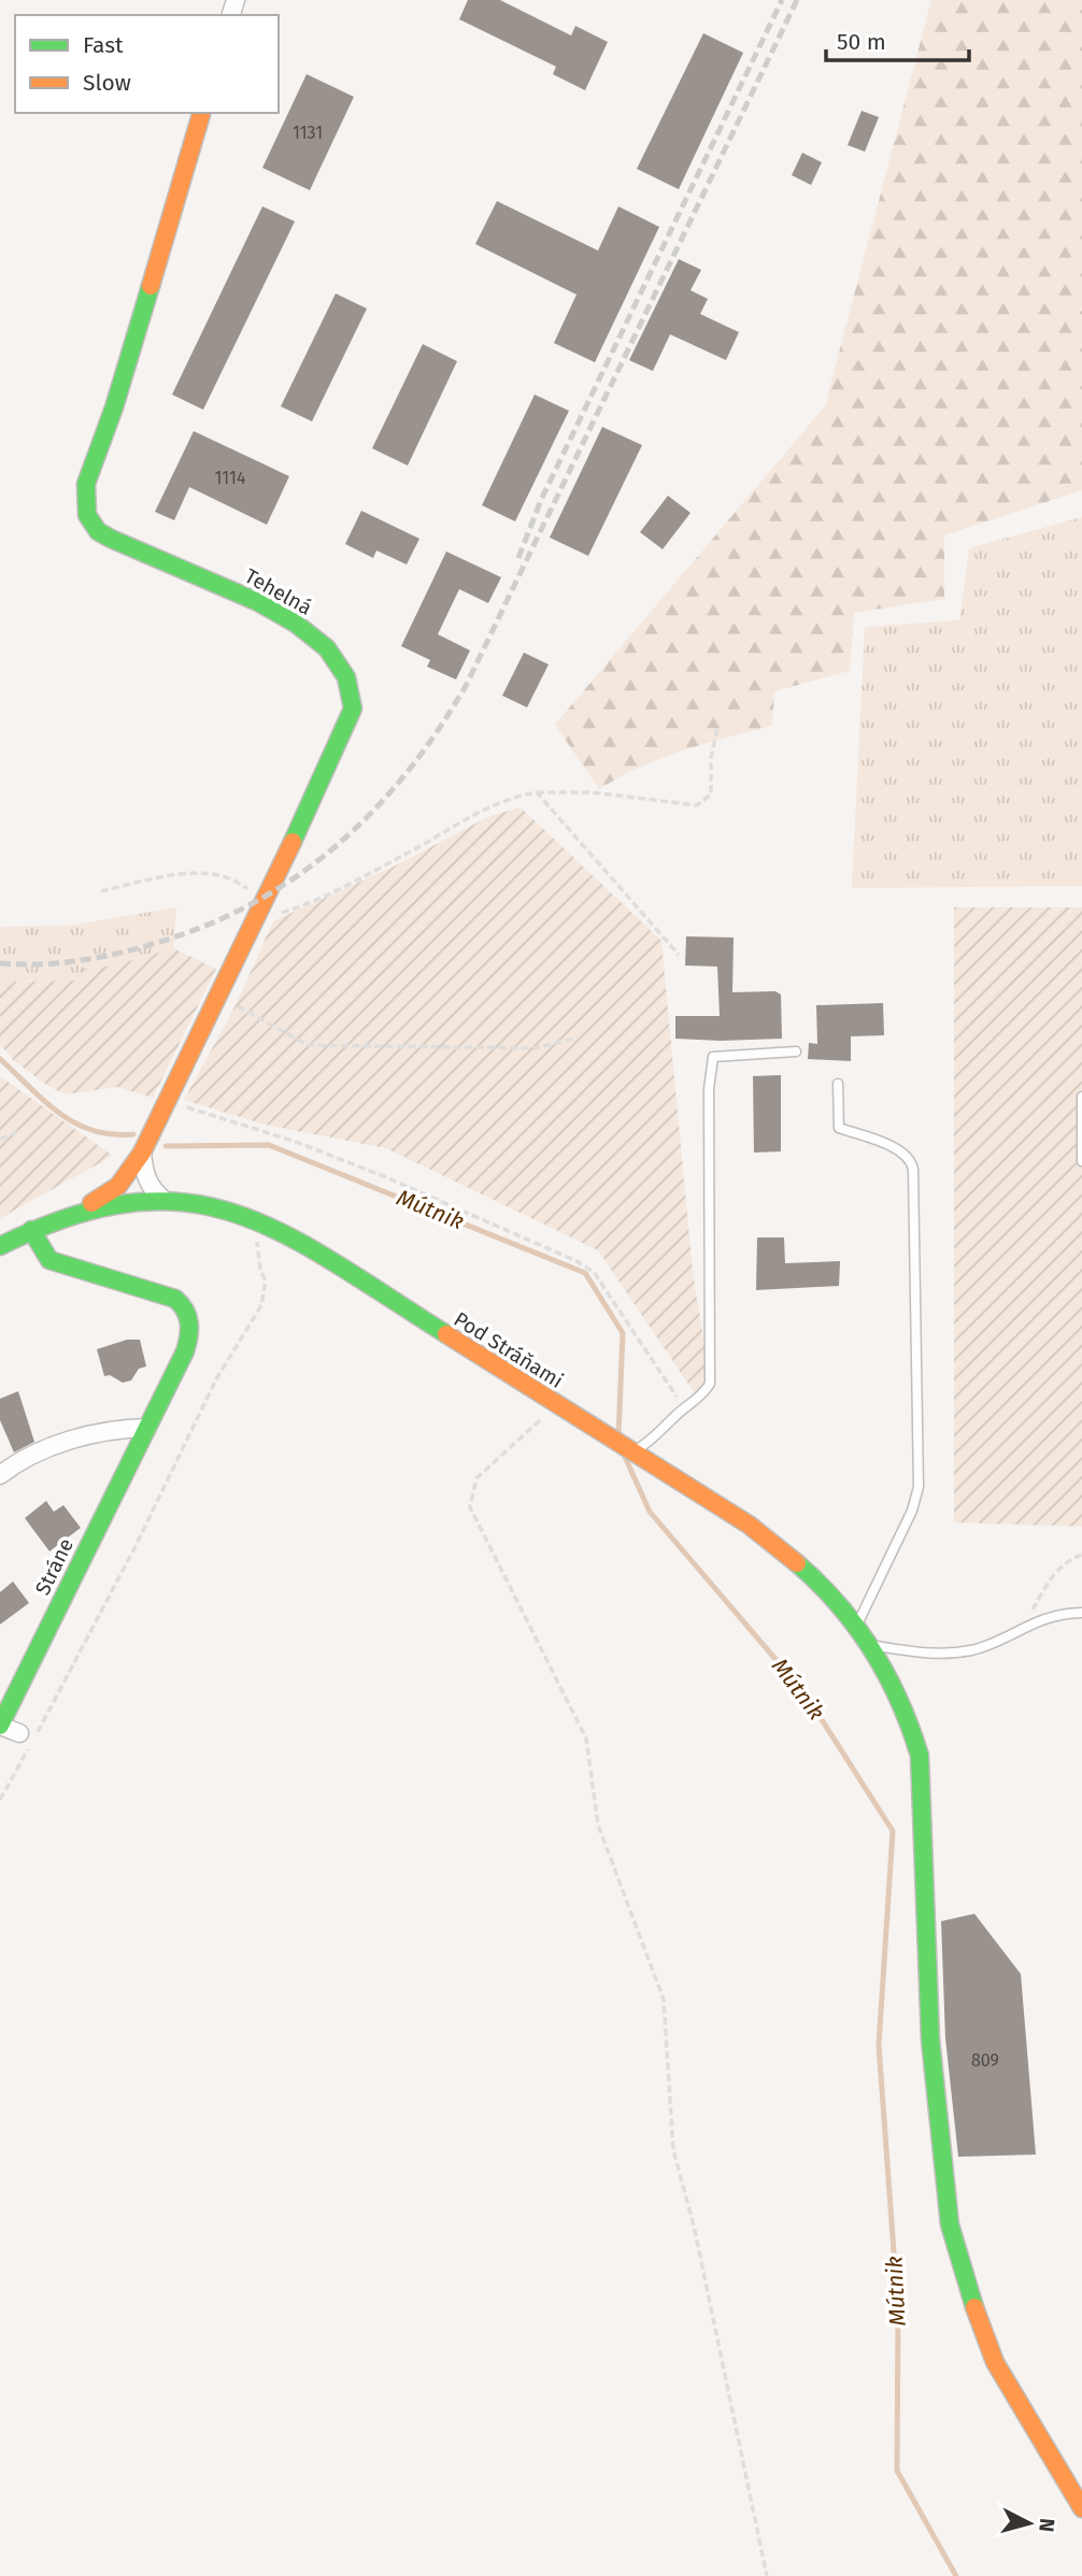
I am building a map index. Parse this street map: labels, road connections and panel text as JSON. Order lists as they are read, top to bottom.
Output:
{
  "streets": {
    "street": ["Tehelná", "Pod Stráňami", "Stráne"]
  },
  "crossings": [
    ["Tehelná", "Pod Stráňami"],
    ["Pod Stráňami", "Stráne"]
  ],
  "water": ["Mútnik"],
  "house_numbers": ["1131", "1114", "809"],
  "legend": ["Fast", "Slow"],
  "scale_bar": "50 m",
  "north": "right"
}
